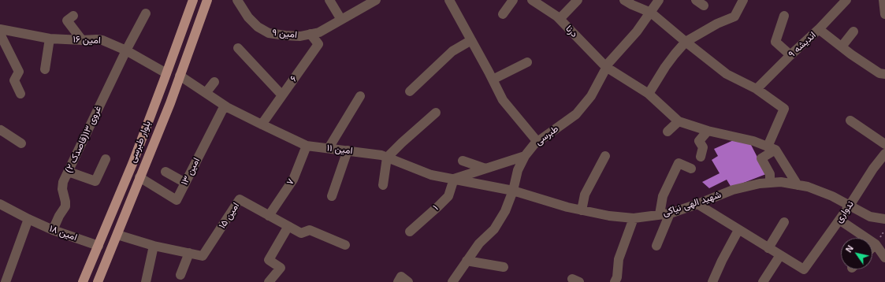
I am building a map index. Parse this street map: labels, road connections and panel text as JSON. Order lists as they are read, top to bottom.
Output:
{
  "streets": {
    "main road": ["بلوار طبرسی"],
    "street": [
      "درنا",
      "امین ۹",
      "امین ۱۶",
      "اندیشه ۹",
      "۶",
      "طبرسی",
      "غروی ۱۳(قاصدک ۲)",
      "امین ۱۱",
      "امین ۱۳",
      "۷",
      "شهید الهی نیاکی",
      "۱",
      "ندواری",
      "امین ۱۵",
      "امین ۱۸"
    ]
  },
  "crossings": [
    ["درنا", "طبرسی"],
    ["امین ۹", "۶"],
    ["امین ۱۶", "غروی ۱۳(قاصدک ۲)"],
    ["امین ۱۶", "بلوار طبرسی"],
    ["۶", "امین ۱۱"],
    ["طبرسی", "امین ۱۱"],
    ["طبرسی", "شهید الهی نیاکی"],
    ["غروی ۱۳(قاصدک ۲)", "امین ۱۸"],
    ["بلوار طبرسی", "امین ۱۱"],
    ["بلوار طبرسی", "امین ۱۳"],
    ["بلوار طبرسی", "امین ۱۵"],
    ["بلوار طبرسی", "امین ۱۸"],
    ["امین ۱۱", "امین ۱۳"],
    ["امین ۱۱", "۷"],
    ["امین ۱۱", "شهید الهی نیاکی"],
    ["امین ۱۱", "۱"],
    ["۷", "امین ۱۵"],
    ["شهید الهی نیاکی", "ندواری"]
  ],
  "north": "top left"
}
